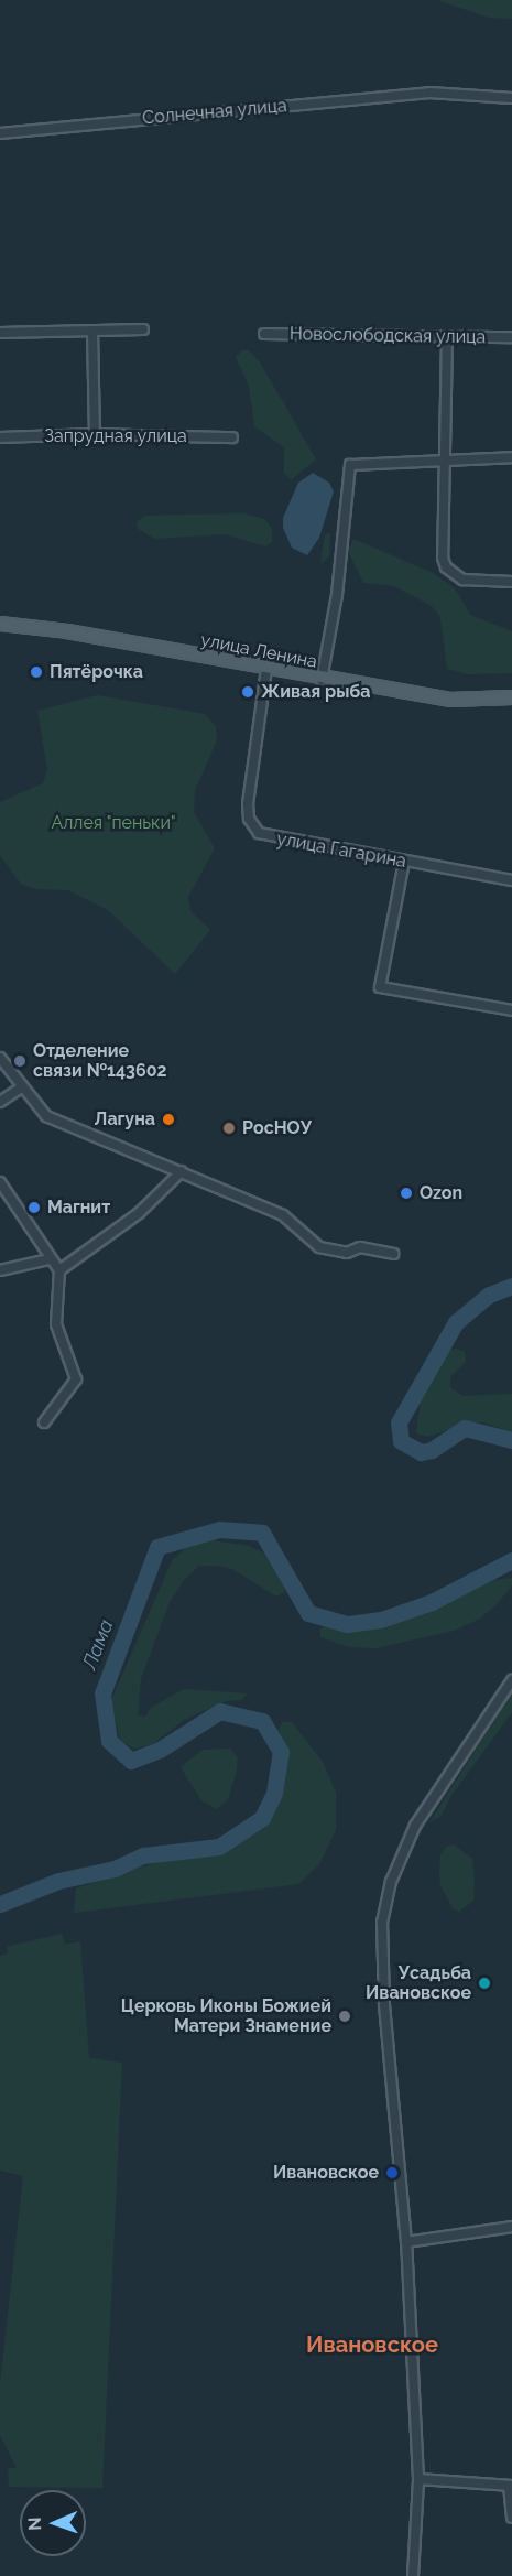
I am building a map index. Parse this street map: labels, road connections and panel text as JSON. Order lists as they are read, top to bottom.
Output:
{
  "streets": {
    "main road": ["улица Ленина"],
    "street": [
      "Солнечная улица",
      "Новослободская улица",
      "Запрудная улица",
      "улица Гагарина"
    ]
  },
  "crossings": [
    ["улица Ленина", "улица Гагарина"]
  ],
  "districts": ["Ивановское"],
  "water": ["Лама"],
  "parks": ["Аллея \"пеньки\""],
  "places": [
    "Пятёрочка",
    "Живая рыба",
    "Отделение связи №143602",
    "Лагуна",
    "РосНОУ",
    "Ozon",
    "Магнит",
    "Усадьба Ивановское",
    "Церковь Иконы Божией Матери Знамение",
    "Ивановское"
  ],
  "north": "left"
}
